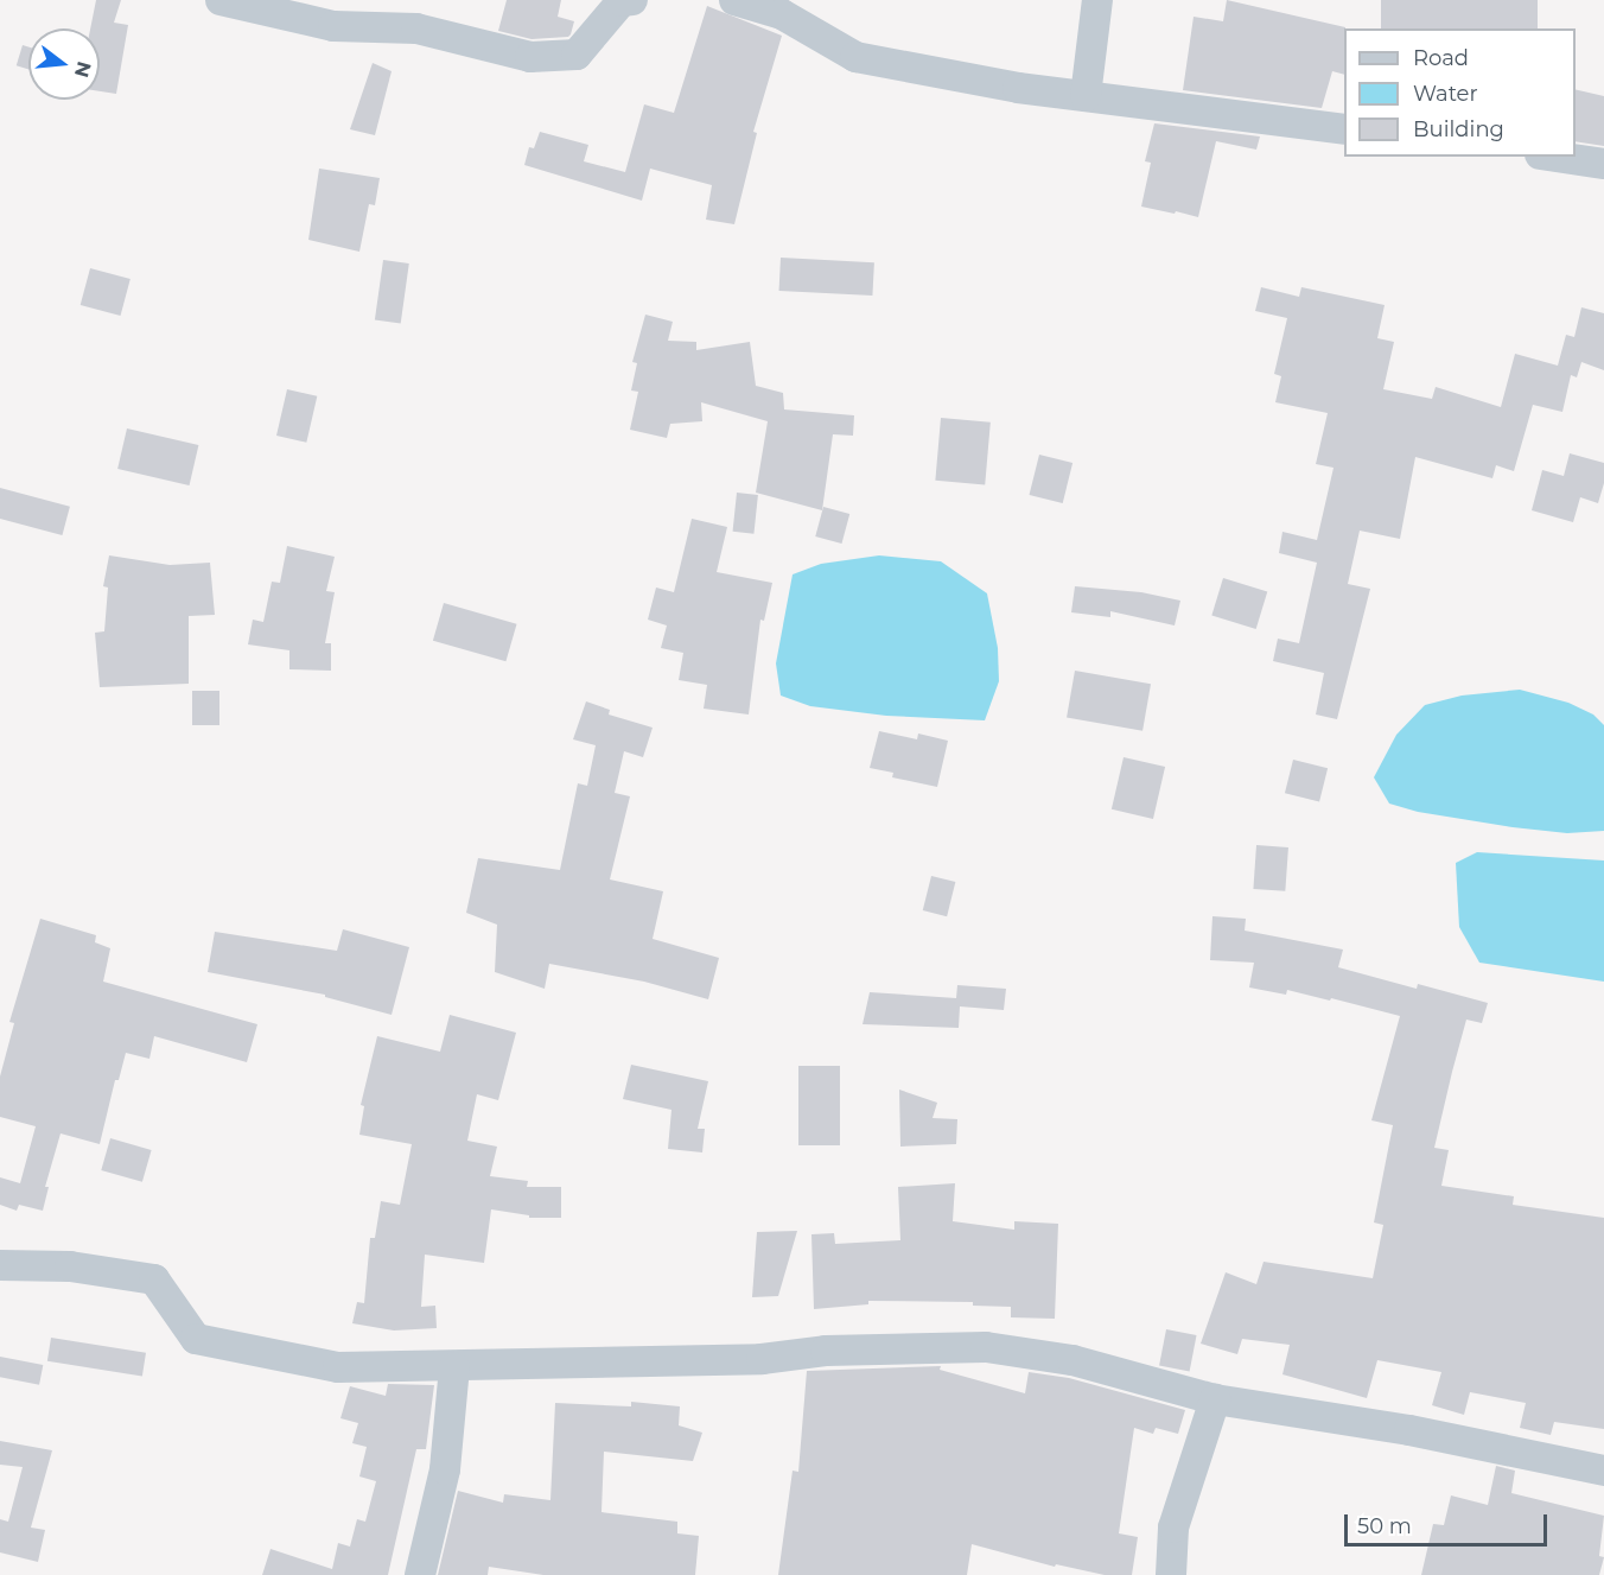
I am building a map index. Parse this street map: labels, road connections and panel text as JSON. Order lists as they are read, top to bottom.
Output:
{
  "legend": ["Road", "Water", "Building"],
  "scale_bar": "50 m",
  "north": "right"
}
